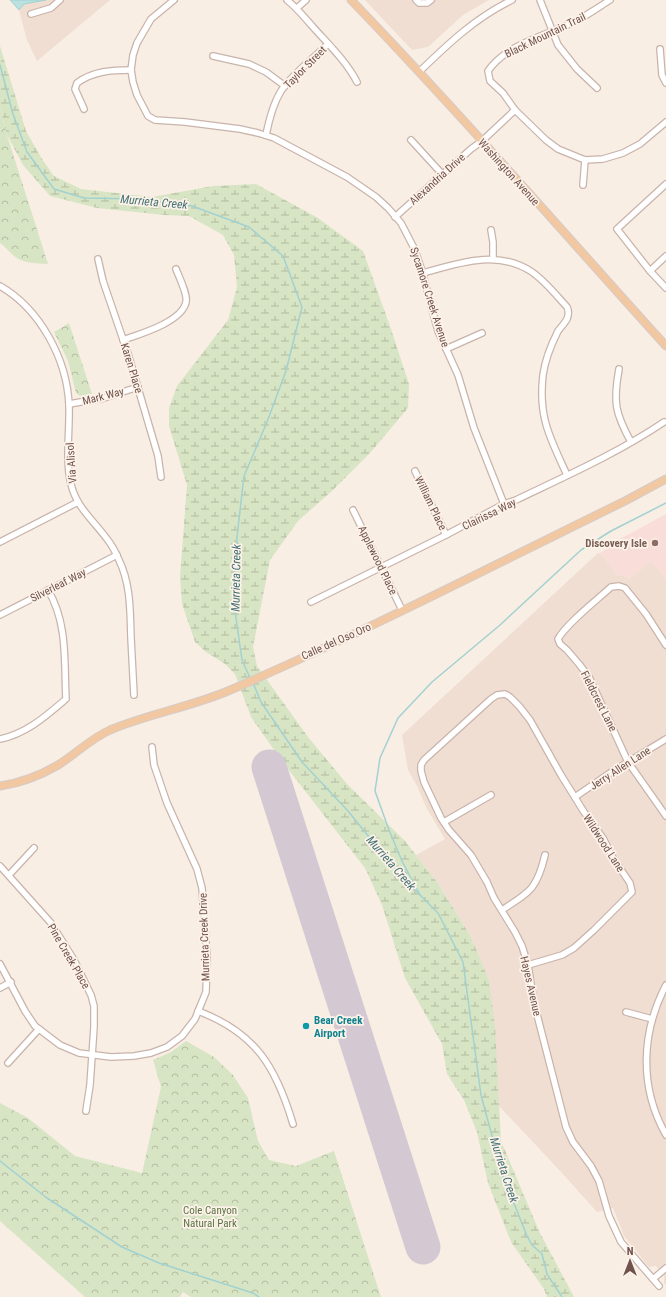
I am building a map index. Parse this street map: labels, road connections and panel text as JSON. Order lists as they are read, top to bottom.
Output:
{
  "streets": {
    "main road": ["Washington Avenue", "Calle del Oso Oro"],
    "street": [
      "Black Mountain Trail",
      "Taylor Street",
      "Alexandria Drive",
      "Sycamore Creek Avenue",
      "Karen Place",
      "Mark Way",
      "Via Alisol",
      "William Place",
      "Clairissa Way",
      "Applewood Place",
      "Silverleaf Way",
      "Fieldcrest Lane",
      "Jerry Allen Lane",
      "Wildwood Lane",
      "Murrieta Creek Drive",
      "Pine Creek Place",
      "Hayes Avenue"
    ]
  },
  "crossings": [
    ["Black Mountain Trail", "Alexandria Drive"],
    ["Taylor Street", "Sycamore Creek Avenue"],
    ["Washington Avenue", "Alexandria Drive"],
    ["Alexandria Drive", "Sycamore Creek Avenue"],
    ["Sycamore Creek Avenue", "Clairissa Way"],
    ["Karen Place", "Mark Way"],
    ["Mark Way", "Via Alisol"],
    ["Via Alisol", "Silverleaf Way"],
    ["William Place", "Clairissa Way"],
    ["Clairissa Way", "Applewood Place"],
    ["Applewood Place", "Calle del Oso Oro"],
    ["Fieldcrest Lane", "Jerry Allen Lane"],
    ["Jerry Allen Lane", "Wildwood Lane"],
    ["Wildwood Lane", "Hayes Avenue"],
    ["Murrieta Creek Drive", "Pine Creek Place"]
  ],
  "water": ["Murrieta Creek"],
  "parks": ["Cole Canyon Natural Park"],
  "places": ["Discovery Isle", "Bear Creek Airport"],
  "north": "top"
}
